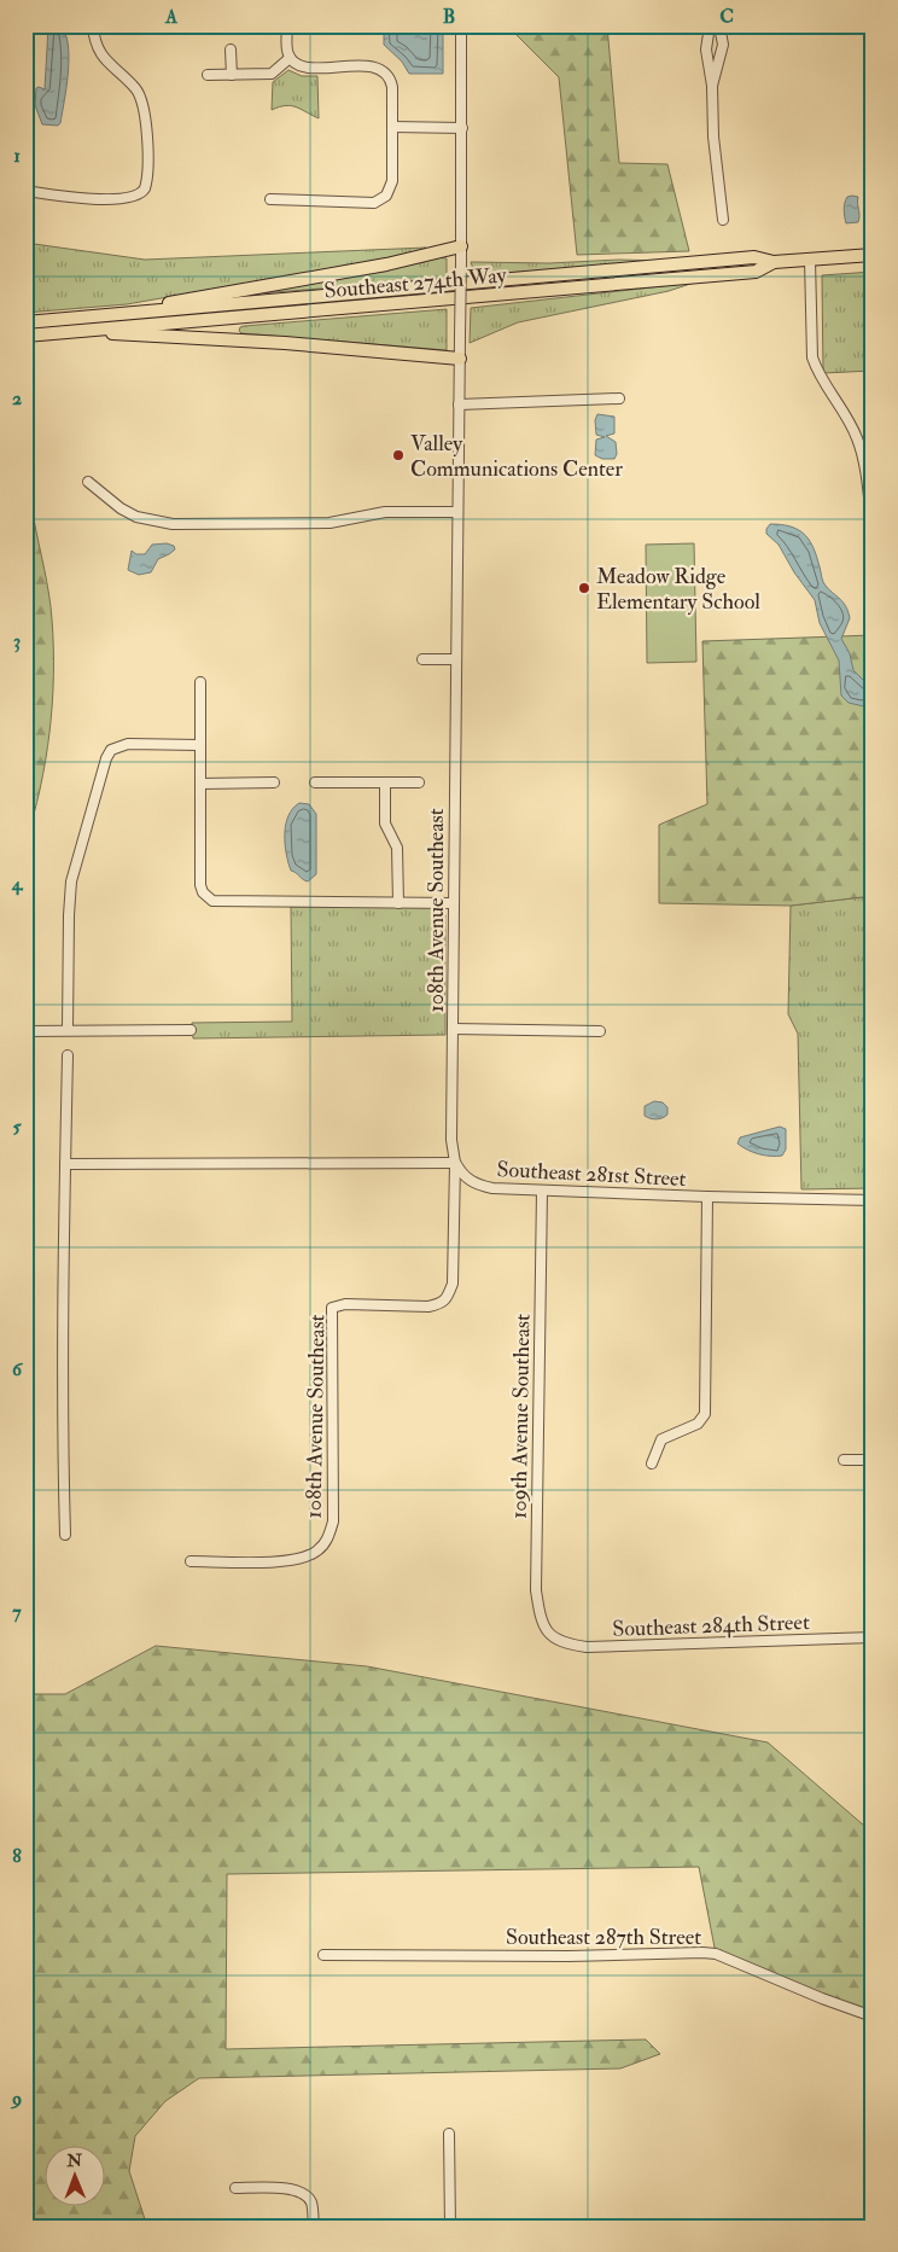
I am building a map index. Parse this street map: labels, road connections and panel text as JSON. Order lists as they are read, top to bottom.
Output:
{
  "streets": {
    "main road": ["Southeast 274th Way"],
    "street": [
      "108th Avenue Southeast",
      "Southeast 281st Street",
      "109th Avenue Southeast",
      "Southeast 284th Street",
      "Southeast 287th Street"
    ]
  },
  "crossings": [
    ["108th Avenue Southeast", "Southeast 281st Street"],
    ["Southeast 281st Street", "109th Avenue Southeast"],
    ["109th Avenue Southeast", "Southeast 284th Street"]
  ],
  "places": ["Valley Communications Center", "Meadow Ridge Elementary School"],
  "north": "top",
  "grid": {
    "columns": ["A", "B", "C"],
    "rows": [
      "1",
      "2",
      "3",
      "4",
      "5",
      "6",
      "7",
      "8",
      "9"
    ]
  }
}
